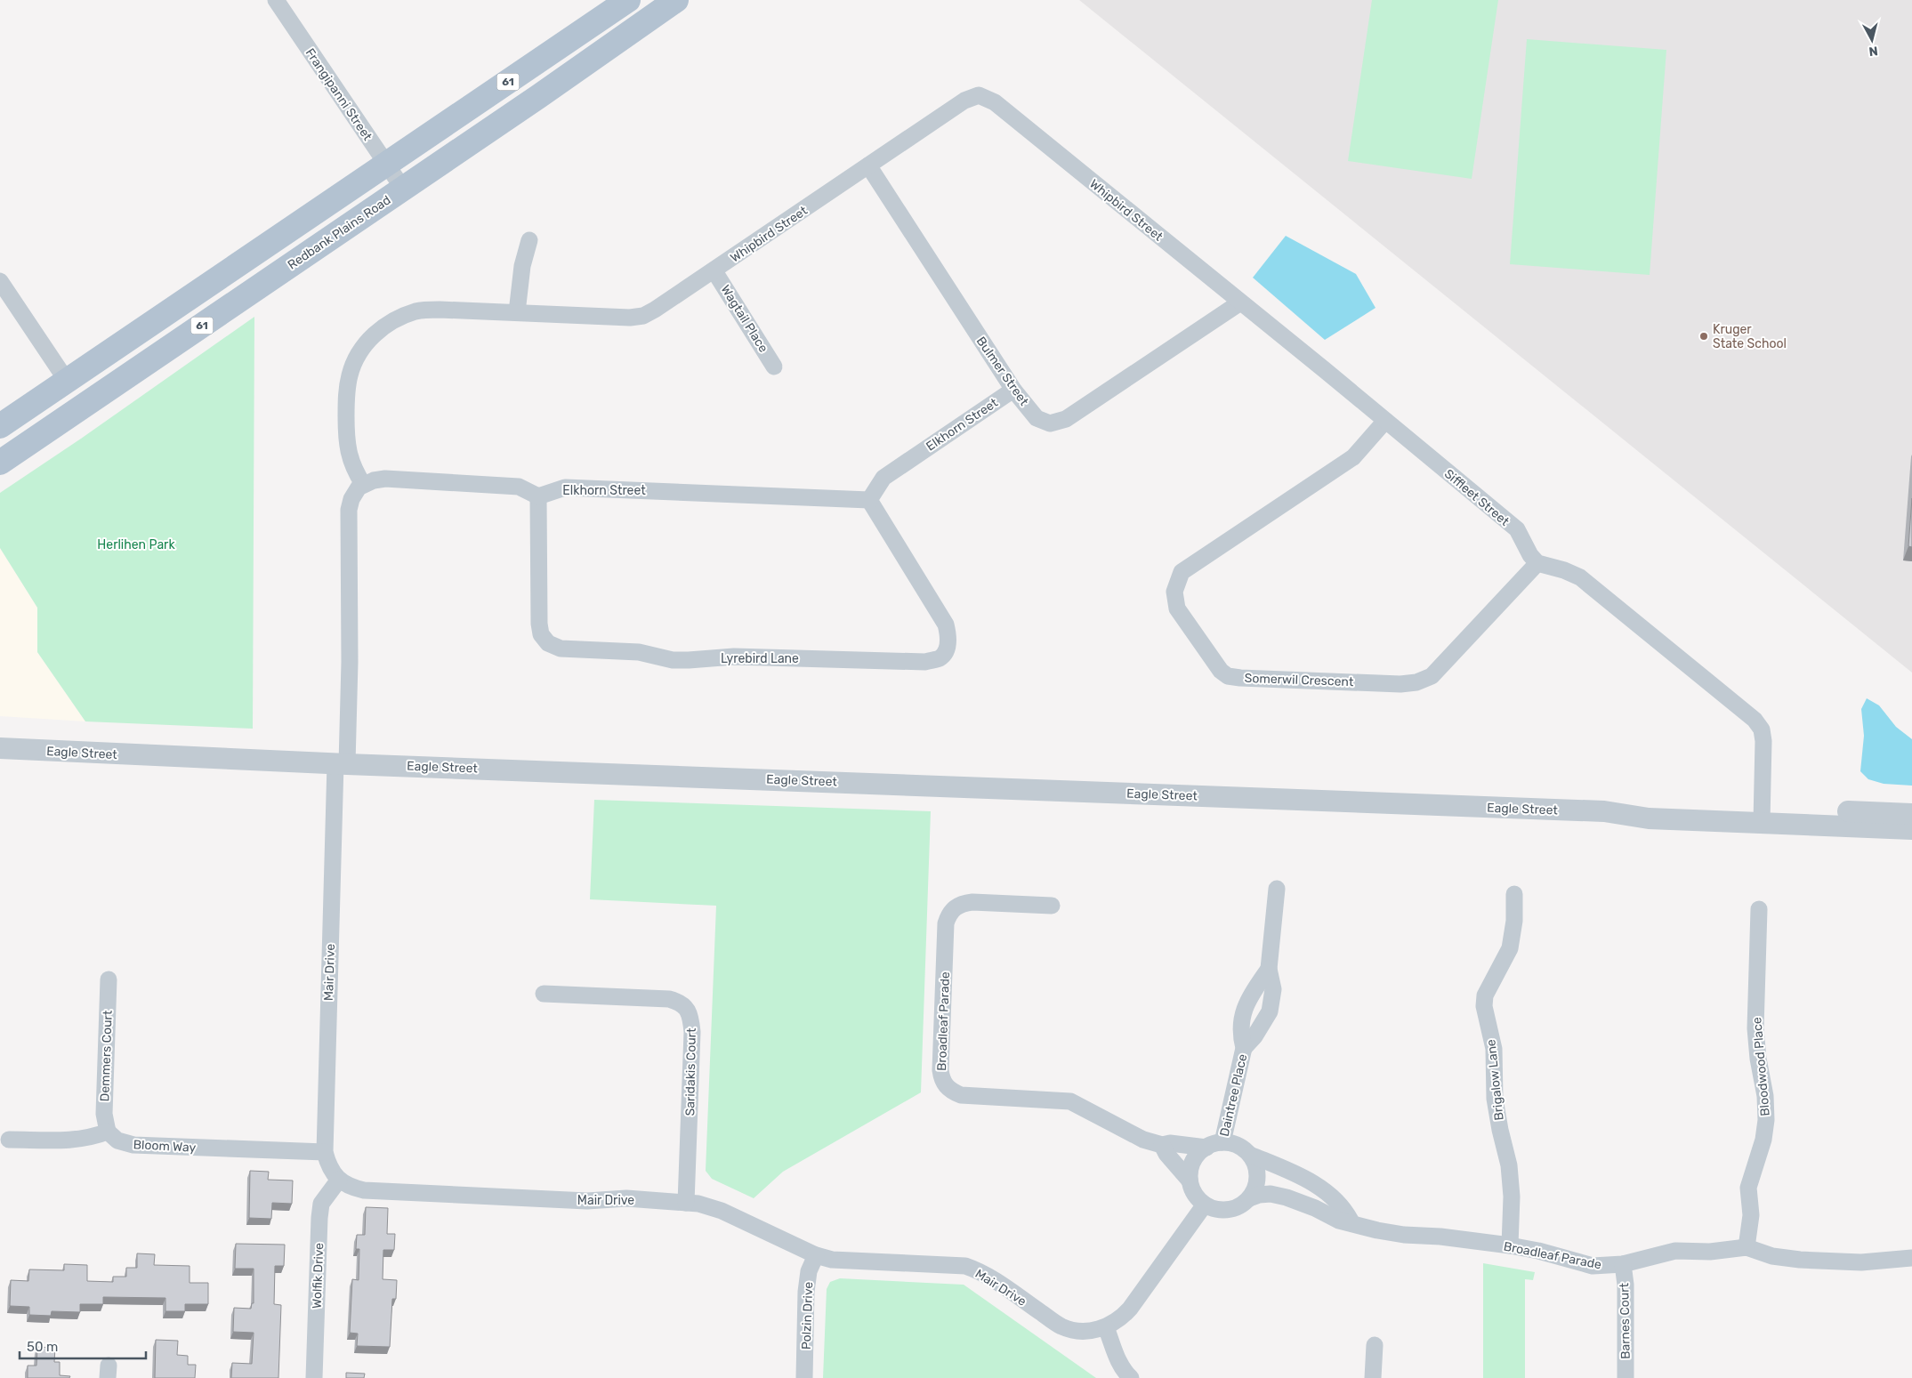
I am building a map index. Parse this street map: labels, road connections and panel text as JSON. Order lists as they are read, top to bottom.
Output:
{
  "streets": {
    "main road": ["61", "Redbank Plains Road"],
    "street": [
      "Frangipanni Street",
      "Whipbird Street",
      "Wagtail Place",
      "Bulmer Street",
      "Elkhorn Street",
      "Siffleet Street",
      "Lyrebird Lane",
      "Somerwil Crescent",
      "Eagle Street",
      "Mair Drive",
      "Broadleaf Parade",
      "Demmers Court",
      "Bloodwood Place",
      "Saridakis Court",
      "Brigalow Lane",
      "Daintree Place",
      "Bloom Way",
      "Wolfik Drive",
      "Polzin Drive",
      "Barnes Court"
    ]
  },
  "crossings": [
    ["61", "Frangipanni Street"],
    ["Frangipanni Street", "Redbank Plains Road"],
    ["Whipbird Street", "Wagtail Place"],
    ["Whipbird Street", "Bulmer Street"],
    ["Whipbird Street", "Siffleet Street"],
    ["Bulmer Street", "Elkhorn Street"],
    ["Bulmer Street", "Siffleet Street"],
    ["Elkhorn Street", "Lyrebird Lane"],
    ["Siffleet Street", "Somerwil Crescent"],
    ["Eagle Street", "Mair Drive"],
    ["Mair Drive", "Broadleaf Parade"],
    ["Mair Drive", "Saridakis Court"],
    ["Mair Drive", "Daintree Place"],
    ["Mair Drive", "Bloom Way"],
    ["Mair Drive", "Wolfik Drive"],
    ["Mair Drive", "Polzin Drive"],
    ["Broadleaf Parade", "Bloodwood Place"],
    ["Broadleaf Parade", "Brigalow Lane"],
    ["Broadleaf Parade", "Daintree Place"],
    ["Broadleaf Parade", "Barnes Court"],
    ["Demmers Court", "Bloom Way"]
  ],
  "parks": ["Herlihen Park"],
  "places": ["Kruger State School"],
  "scale_bar": "50 m",
  "north": "bottom"
}
